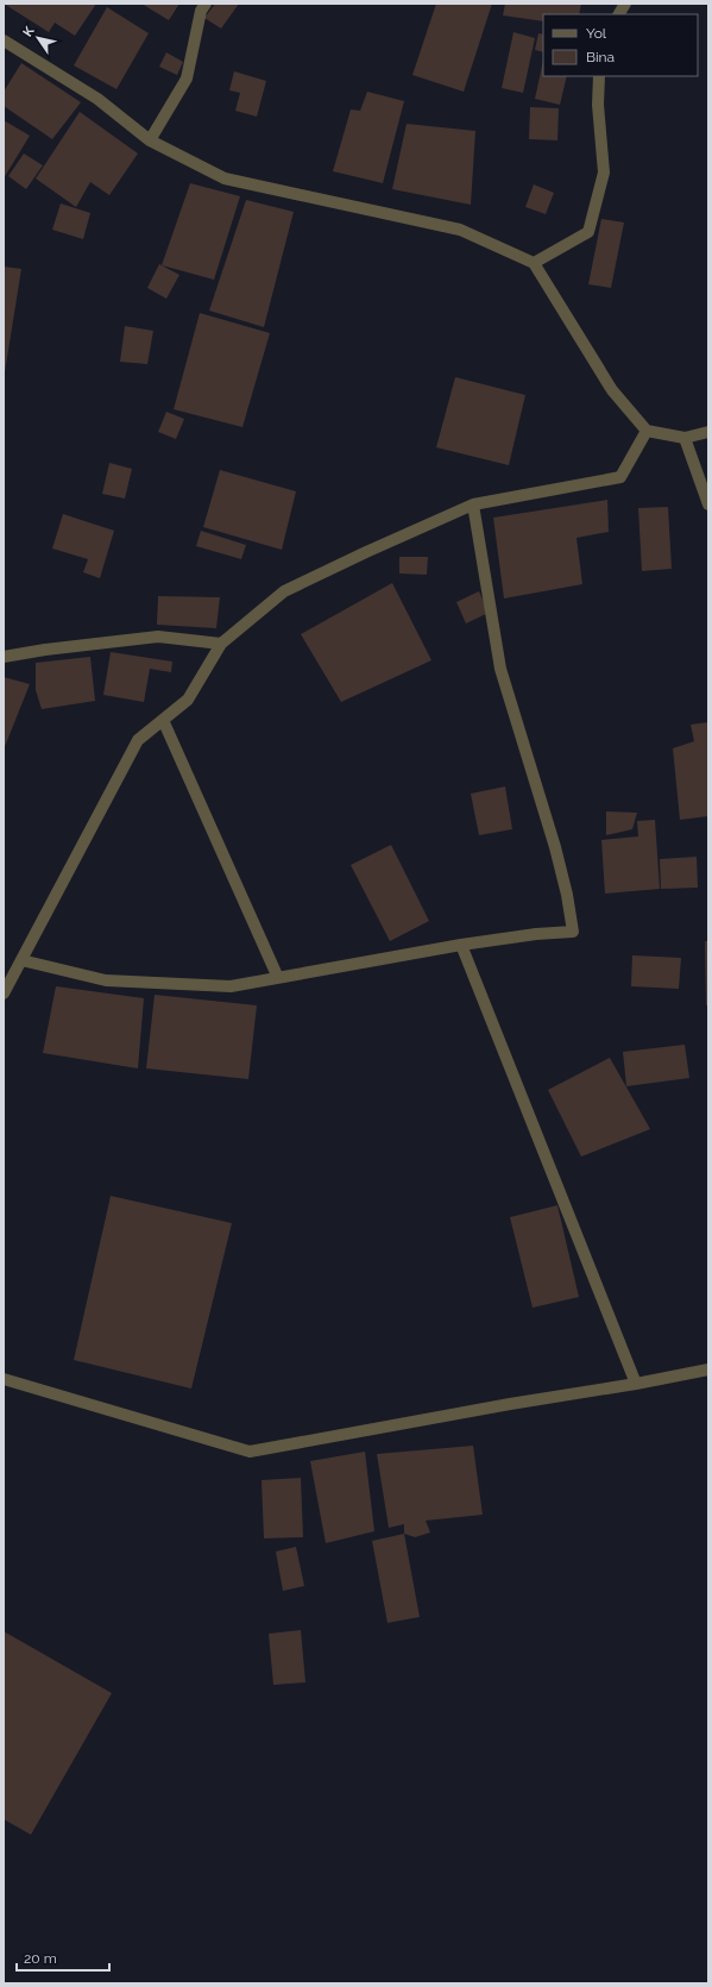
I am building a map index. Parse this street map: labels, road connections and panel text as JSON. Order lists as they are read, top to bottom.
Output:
{
  "legend": ["Yol", "Bina"],
  "scale_bar": "20 m",
  "north": "top left"
}
